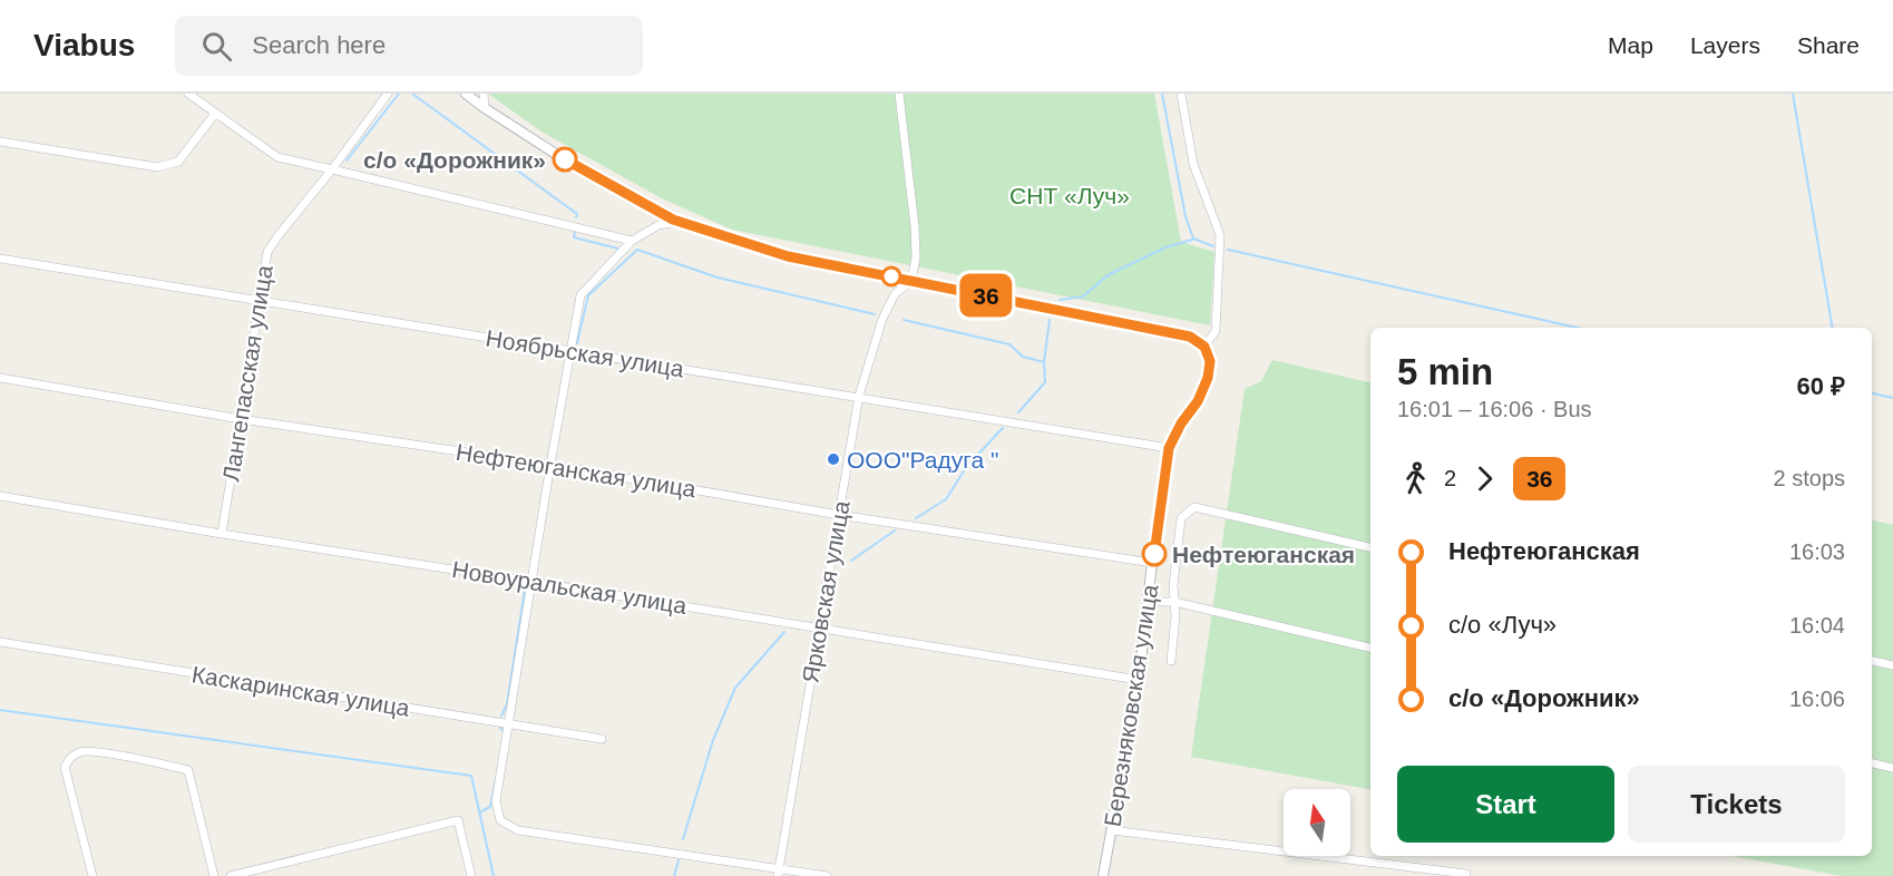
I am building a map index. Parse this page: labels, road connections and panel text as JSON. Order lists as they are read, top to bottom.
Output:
{
  "streets": {
    "street": [
      "Ноябрьская улица",
      "Лангепасская улица",
      "Нефтеюганская улица",
      "Новоуральская улица",
      "Ярковская улица",
      "Каскаринская улица",
      "Березняковская улица"
    ]
  },
  "crossings": [
    ["Ноябрьская улица", "Лангепасская улица"],
    ["Ноябрьская улица", "Ярковская улица"],
    ["Ноябрьская улица", "Березняковская улица"],
    ["Лангепасская улица", "Нефтеюганская улица"],
    ["Лангепасская улица", "Новоуральская улица"],
    ["Нефтеюганская улица", "Ярковская улица"],
    ["Нефтеюганская улица", "Березняковская улица"],
    ["Новоуральская улица", "Ярковская улица"],
    ["Новоуральская улица", "Березняковская улица"]
  ],
  "parks": ["СНТ «Луч»"],
  "places": ["с/о «Дорожник»", "ООО\"Радуга \"", "Нефтеюганская"],
  "lines": ["bus line 36"],
  "north": "top",
  "page": {
    "header": "Viabus",
    "search": "Search here",
    "nav": ["Map", "Layers", "Share"],
    "on_map": "36",
    "heading": ["5 min", "16:01 – 16:06 · Bus", "60 ₽"],
    "legs": ["2", "36", "2 stops"],
    "list": [
      {
        "name": "Нефтеюганская",
        "value": "16:03"
      },
      {
        "name": "с/о «Луч»",
        "value": "16:04"
      },
      {
        "name": "с/о «Дорожник»",
        "value": "16:06"
      }
    ],
    "buttons": ["Start", "Tickets"]
  }
}
